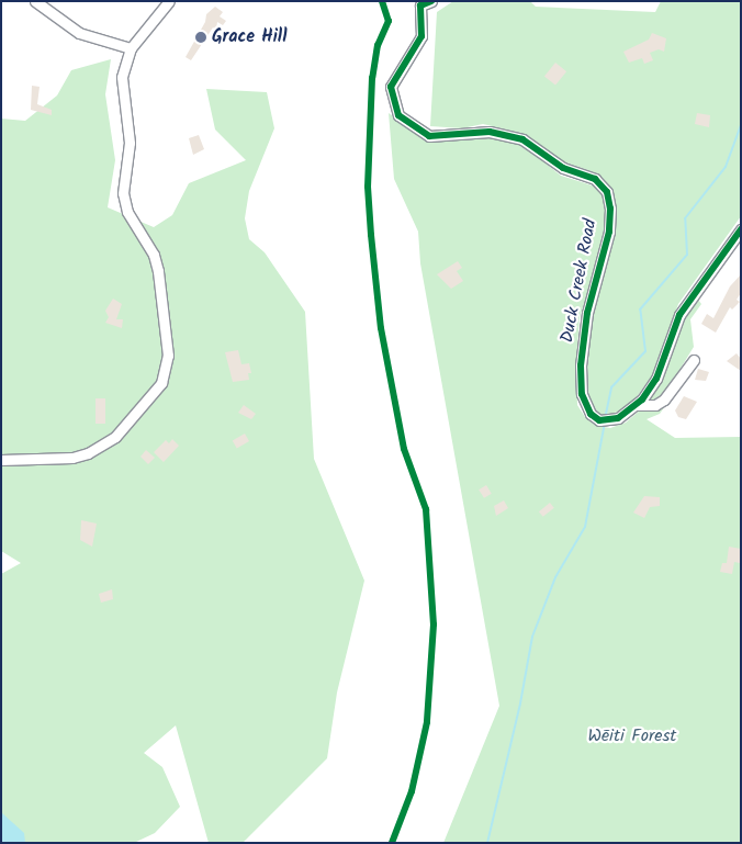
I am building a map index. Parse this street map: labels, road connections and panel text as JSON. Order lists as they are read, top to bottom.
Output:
{
  "streets": {
    "street": ["Duck Creek Road"]
  },
  "parks": ["Wēiti Forest"],
  "places": ["Grace Hill"]
}
